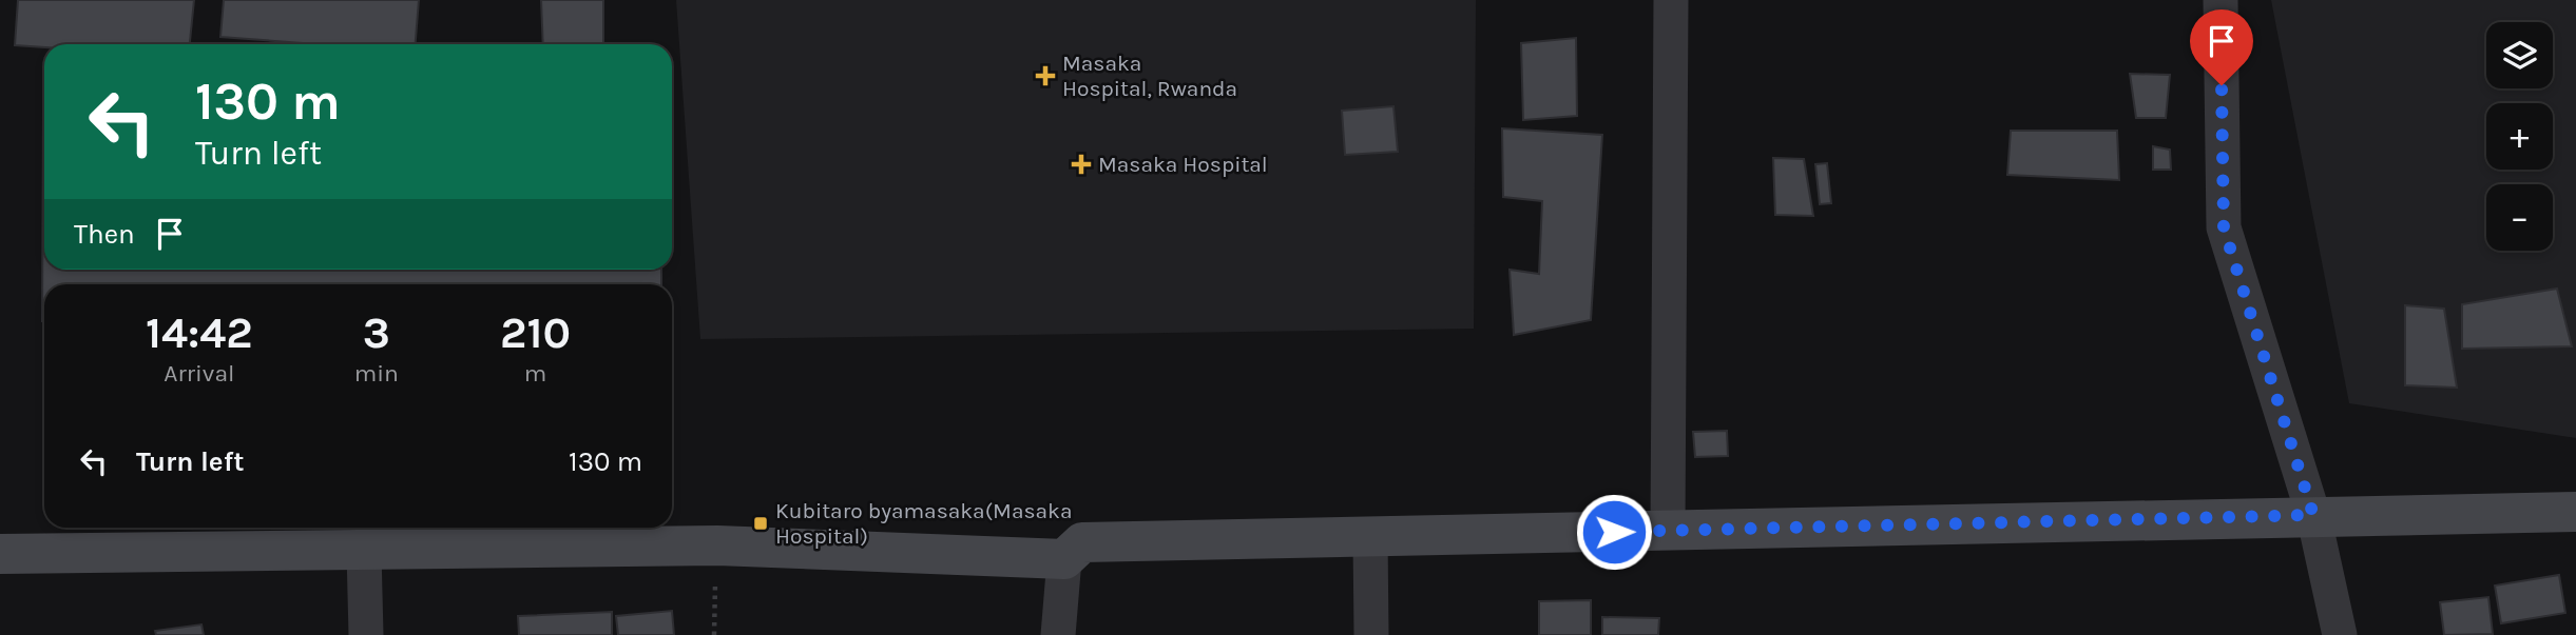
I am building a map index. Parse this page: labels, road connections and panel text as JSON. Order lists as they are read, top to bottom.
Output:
{
  "places": {
    "health": ["Masaka Hospital, Rwanda", "Masaka Hospital"],
    "transit": ["Kubitaro byamasaka(Masaka Hospital)"]
  },
  "page": {
    "map_buttons": ["+", "−"],
    "turn": ["130 m", "Turn left"],
    "then": "Then",
    "eta": [
      "14:42",
      "Arrival",
      "3",
      "min",
      "210",
      "m"
    ],
    "list": [
      {
        "name": "Turn left",
        "value": "130 m"
      }
    ]
  }
}
